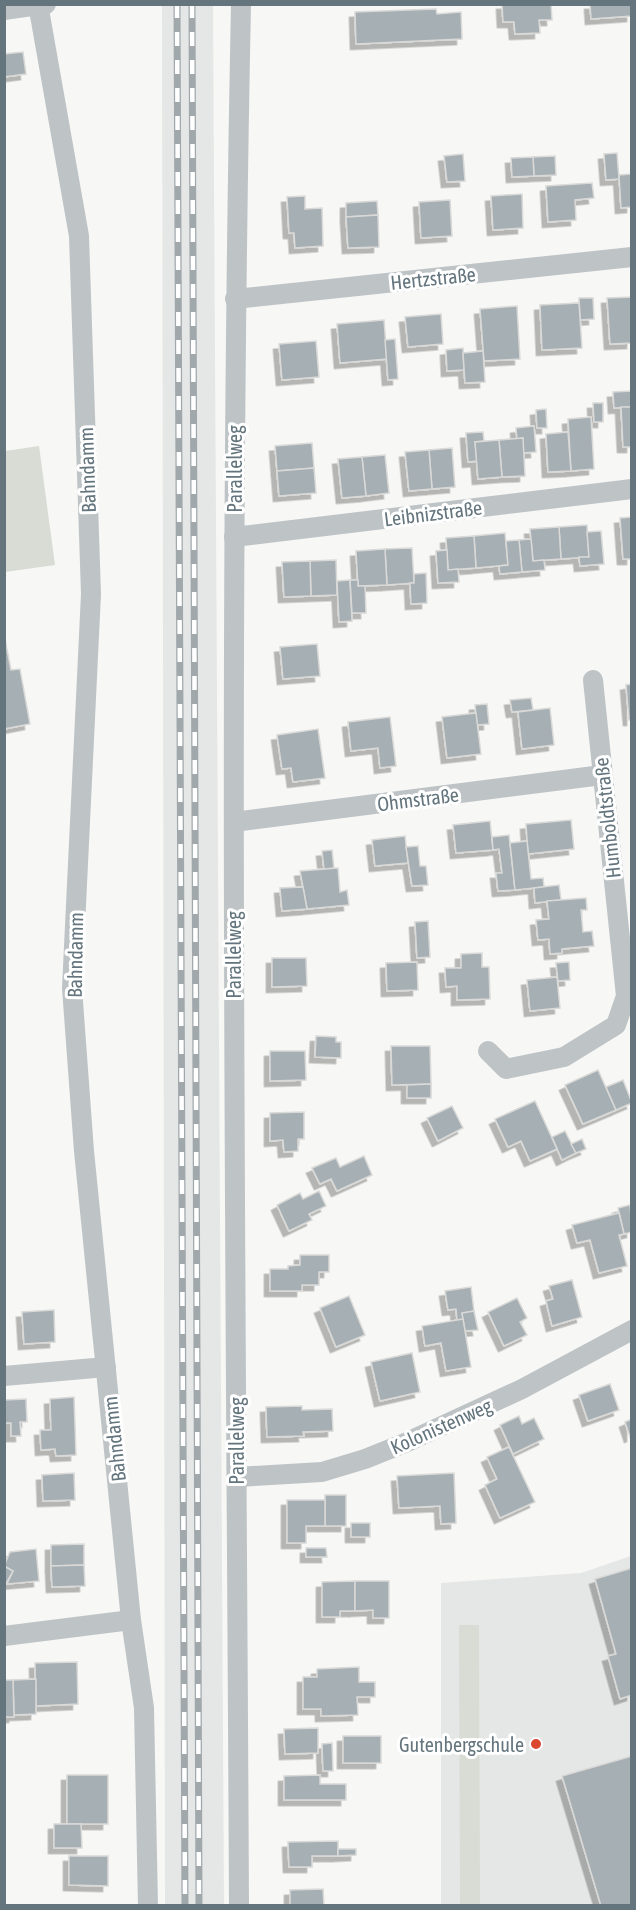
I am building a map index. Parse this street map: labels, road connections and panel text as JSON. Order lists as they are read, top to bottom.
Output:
{
  "streets": {
    "street": [
      "Hertzstraße",
      "Parallelweg",
      "Bahndamm",
      "Leibnizstraße",
      "Ohmstraße",
      "Humboldtstraße",
      "Kolonistenweg"
    ]
  },
  "crossings": [
    ["Hertzstraße", "Parallelweg"],
    ["Parallelweg", "Leibnizstraße"],
    ["Parallelweg", "Ohmstraße"],
    ["Parallelweg", "Kolonistenweg"],
    ["Ohmstraße", "Humboldtstraße"]
  ],
  "places": ["Gutenbergschule"]
}
